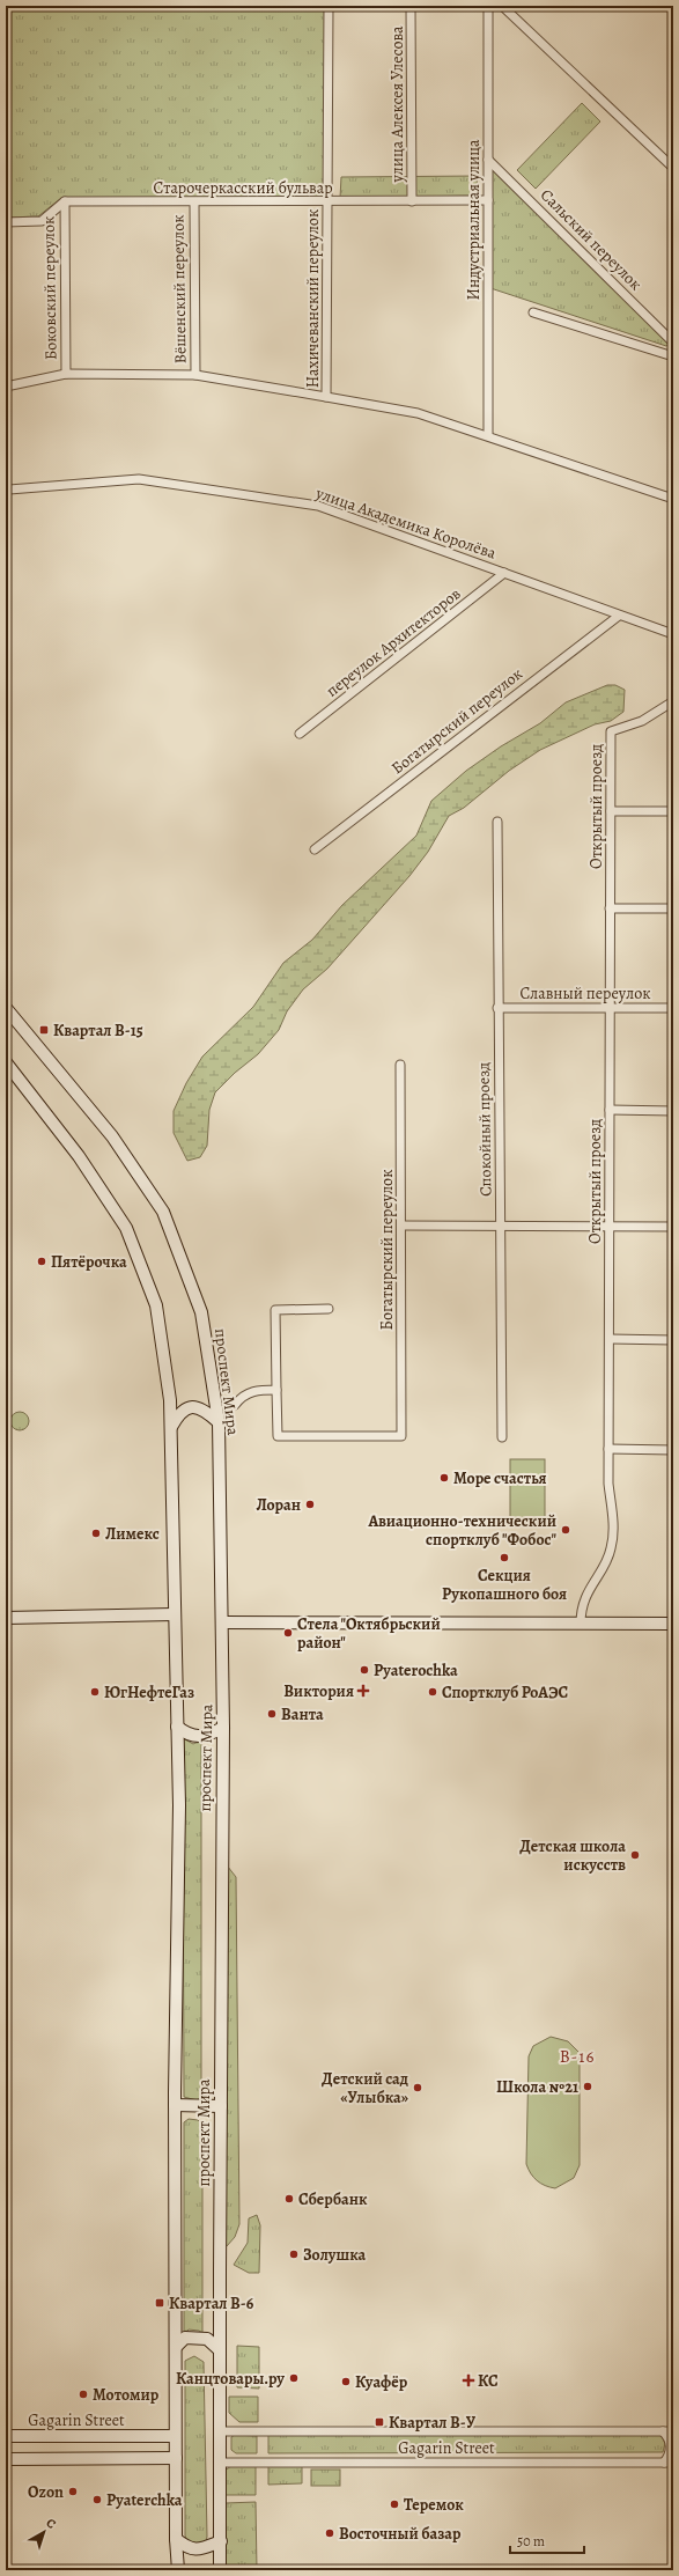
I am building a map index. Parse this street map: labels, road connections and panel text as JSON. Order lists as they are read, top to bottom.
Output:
{
  "streets": {
    "main road": ["проспект Мира", "Gagarin Street"],
    "street": [
      "улица Алексея Улесова",
      "Старочеркасский бульвар",
      "Индустриальная улица",
      "Сальский переулок",
      "Боковский переулок",
      "Вёшенский переулок",
      "Нахичеванский переулок",
      "улица Академика Королёва",
      "переулок Архитекторов",
      "Богатырский переулок",
      "Открытый проезд",
      "Славный переулок",
      "Спокойный проезд"
    ]
  },
  "crossings": [
    ["улица Алексея Улесова", "Старочеркасский бульвар"],
    ["Старочеркасский бульвар", "Индустриальная улица"],
    ["Старочеркасский бульвар", "Боковский переулок"],
    ["Старочеркасский бульвар", "Вёшенский переулок"],
    ["Старочеркасский бульвар", "Нахичеванский переулок"],
    ["Индустриальная улица", "Сальский переулок"],
    ["улица Академика Королёва", "переулок Архитекторов"],
    ["улица Академика Королёва", "Богатырский переулок"],
    ["Открытый проезд", "Славный переулок"],
    ["Славный переулок", "Спокойный проезд"],
    ["проспект Мира", "Gagarin Street"]
  ],
  "districts": ["В-16"],
  "places": {
    "transit": ["Квартал В-15", "Квартал В-6", "Квартал В-У"],
    "other": [
      "Пятёрочка",
      "Море счастья",
      "Лоран",
      "Авиационно-технический спортклуб \"Фобос\"",
      "Лимекс",
      "Секция Рукопашного боя",
      "Стела \"Октябрьский район\"",
      "Pyaterochka",
      "ЮгНефтеГаз",
      "Спортклуб РоАЭС",
      "Ванта",
      "Детская школа искусств",
      "Школа №21",
      "Детский сад «Улыбка»",
      "Сбербанк",
      "Золушка",
      "Канцтовары.ру",
      "Куафёр",
      "Мотомир",
      "Ozon",
      "Pyaterchka",
      "Теремок",
      "Восточный базар"
    ],
    "health": ["Виктория", "КС"]
  },
  "scale_bar": "50 m",
  "north": "top right"
}
